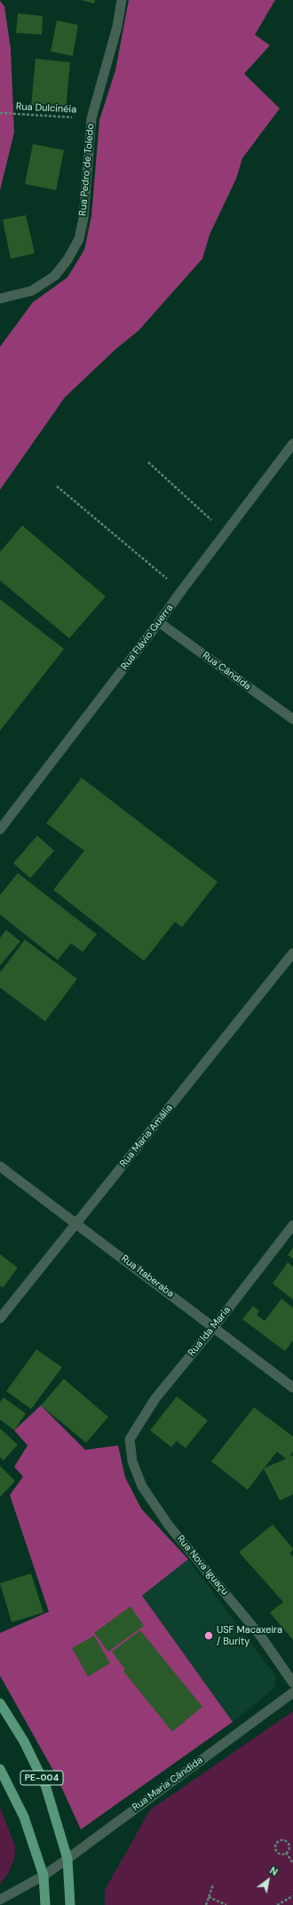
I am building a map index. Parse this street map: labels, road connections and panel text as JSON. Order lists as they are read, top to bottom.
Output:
{
  "streets": {
    "main road": ["PE-004"],
    "street": [
      "Rua Pedro de Toledo",
      "Rua Flávio Guerra",
      "Rua Cândida",
      "Rua Maria Amália",
      "Rua Itaberaba",
      "Rua Ida Maria",
      "Rua Nova Iguaçu",
      "Rua Maria Cândida"
    ],
    "path": ["Rua Dulcinéia"]
  },
  "crossings": [
    ["Rua Dulcinéia", "Rua Pedro de Toledo"],
    ["Rua Flávio Guerra", "Rua Cândida"],
    ["Rua Maria Amália", "Rua Itaberaba"],
    ["Rua Itaberaba", "Rua Ida Maria"],
    ["Rua Ida Maria", "Rua Nova Iguaçu"],
    ["PE-004", "Rua Maria Cândida"]
  ],
  "places": ["USF Macaxeira / Burity"],
  "north": "top right"
}
